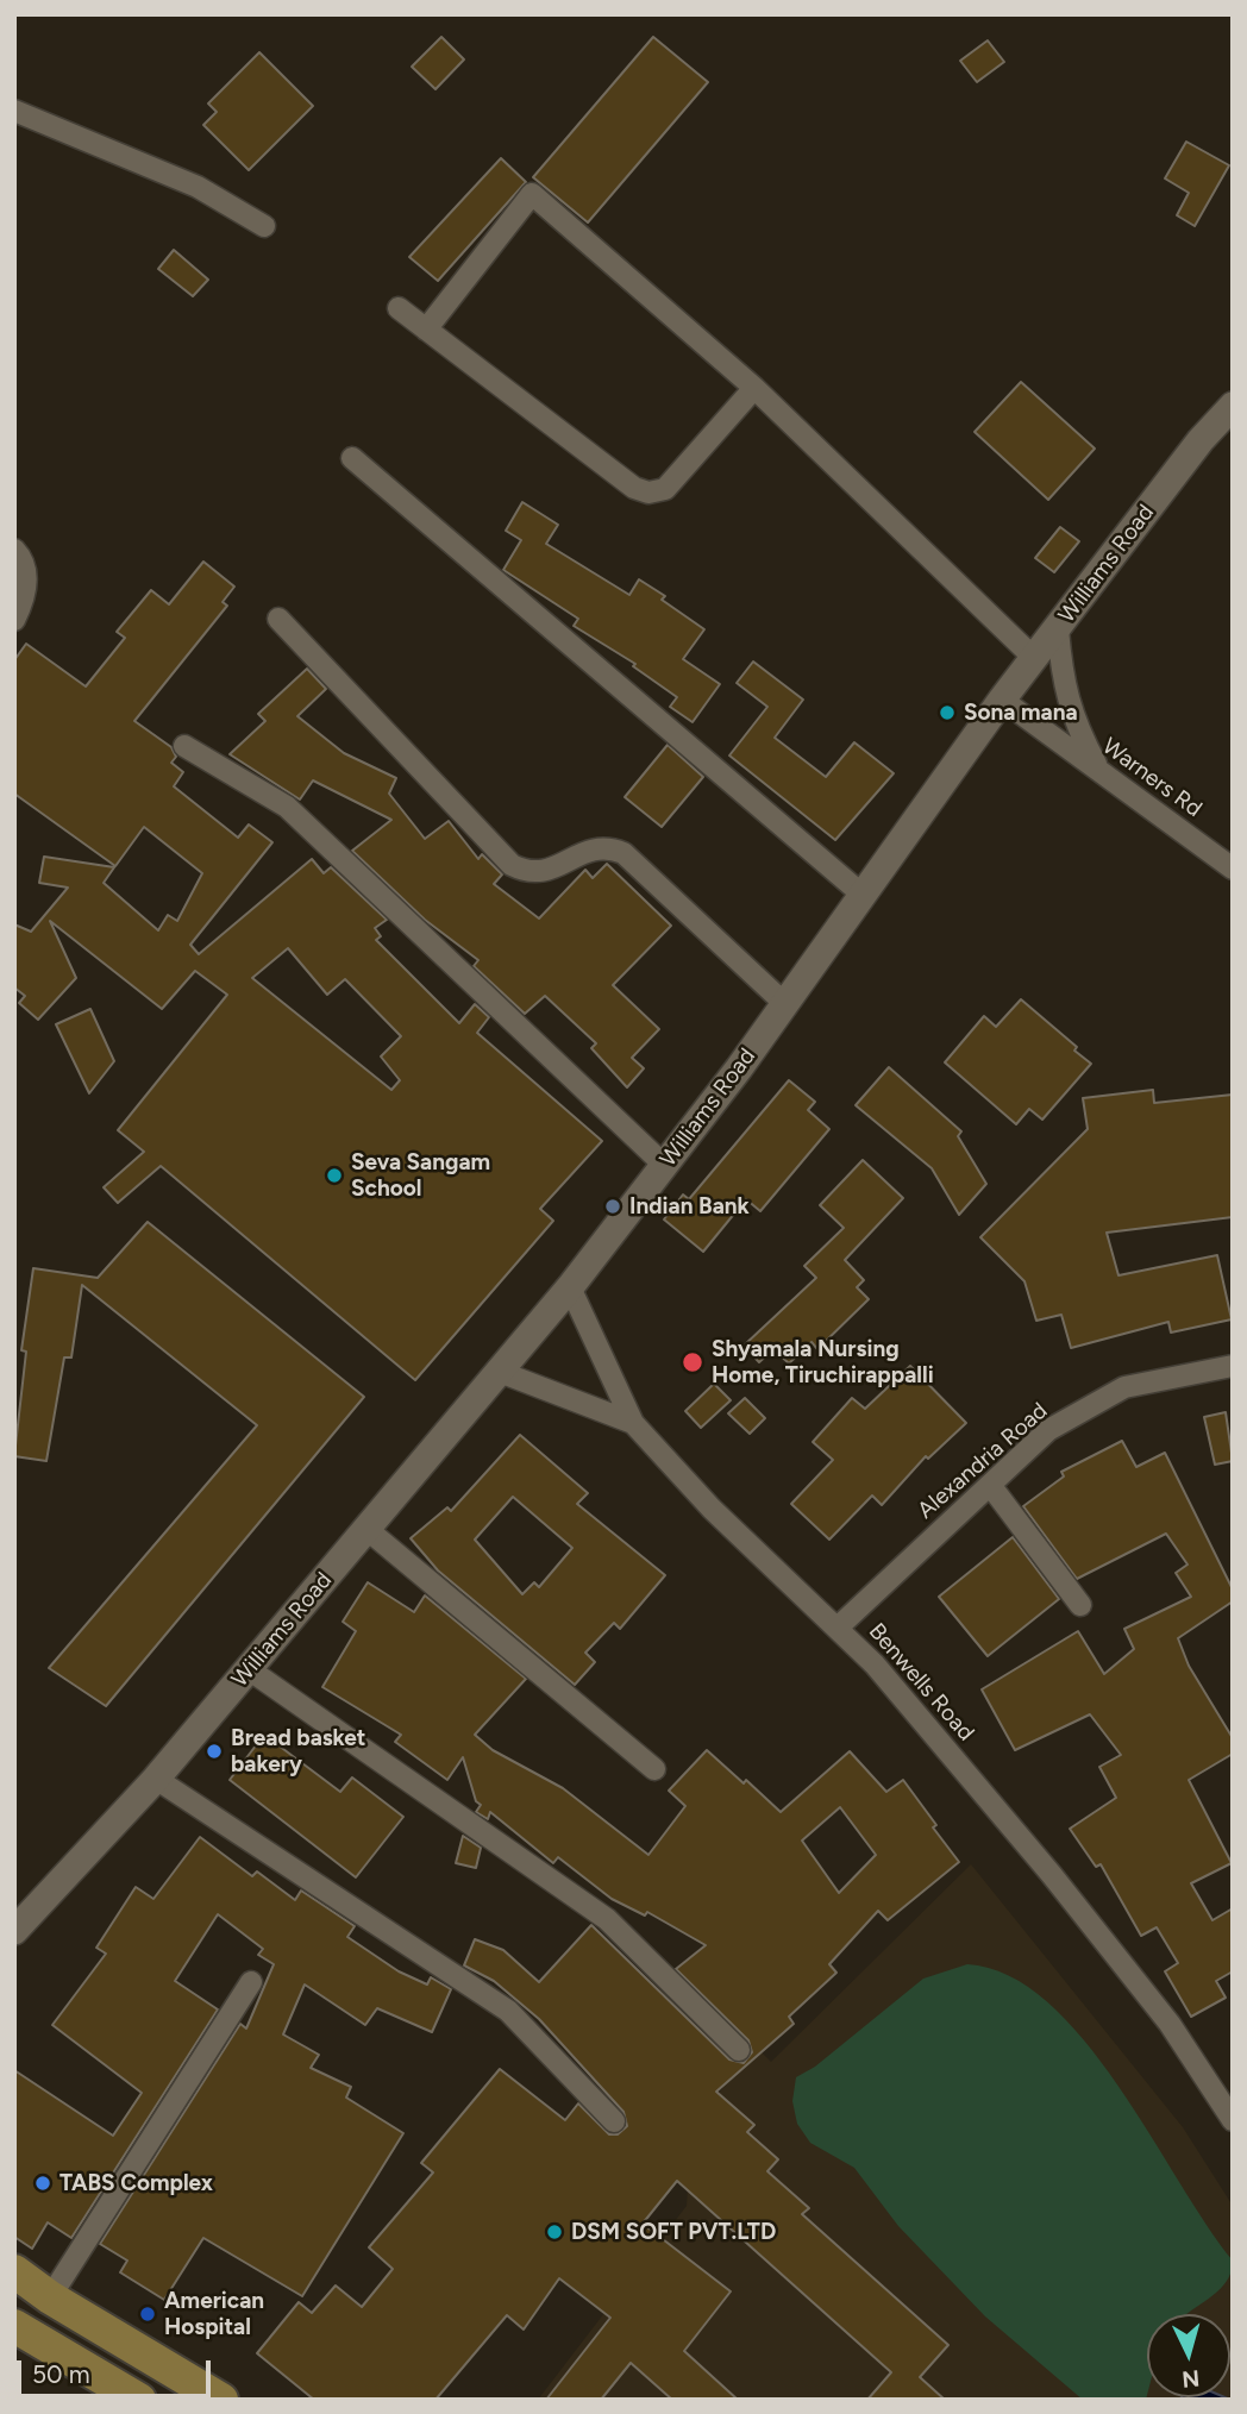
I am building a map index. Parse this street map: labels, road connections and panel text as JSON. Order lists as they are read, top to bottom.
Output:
{
  "streets": {
    "street": [
      "Williams Road",
      "Warners Rd",
      "Alexandria Road",
      "Benwells Road"
    ]
  },
  "crossings": [
    ["Williams Road", "Warners Rd"],
    ["Williams Road", "Benwells Road"],
    ["Alexandria Road", "Benwells Road"]
  ],
  "places": [
    "Sona mana",
    "Seva Sangam School",
    "Indian Bank",
    "Shyamala Nursing Home, Tiruchirappalli",
    "Bread basket bakery",
    "TABS Complex",
    "DSM SOFT PVT.LTD",
    "American Hospital"
  ],
  "scale_bar": "50 m",
  "north": "bottom"
}
